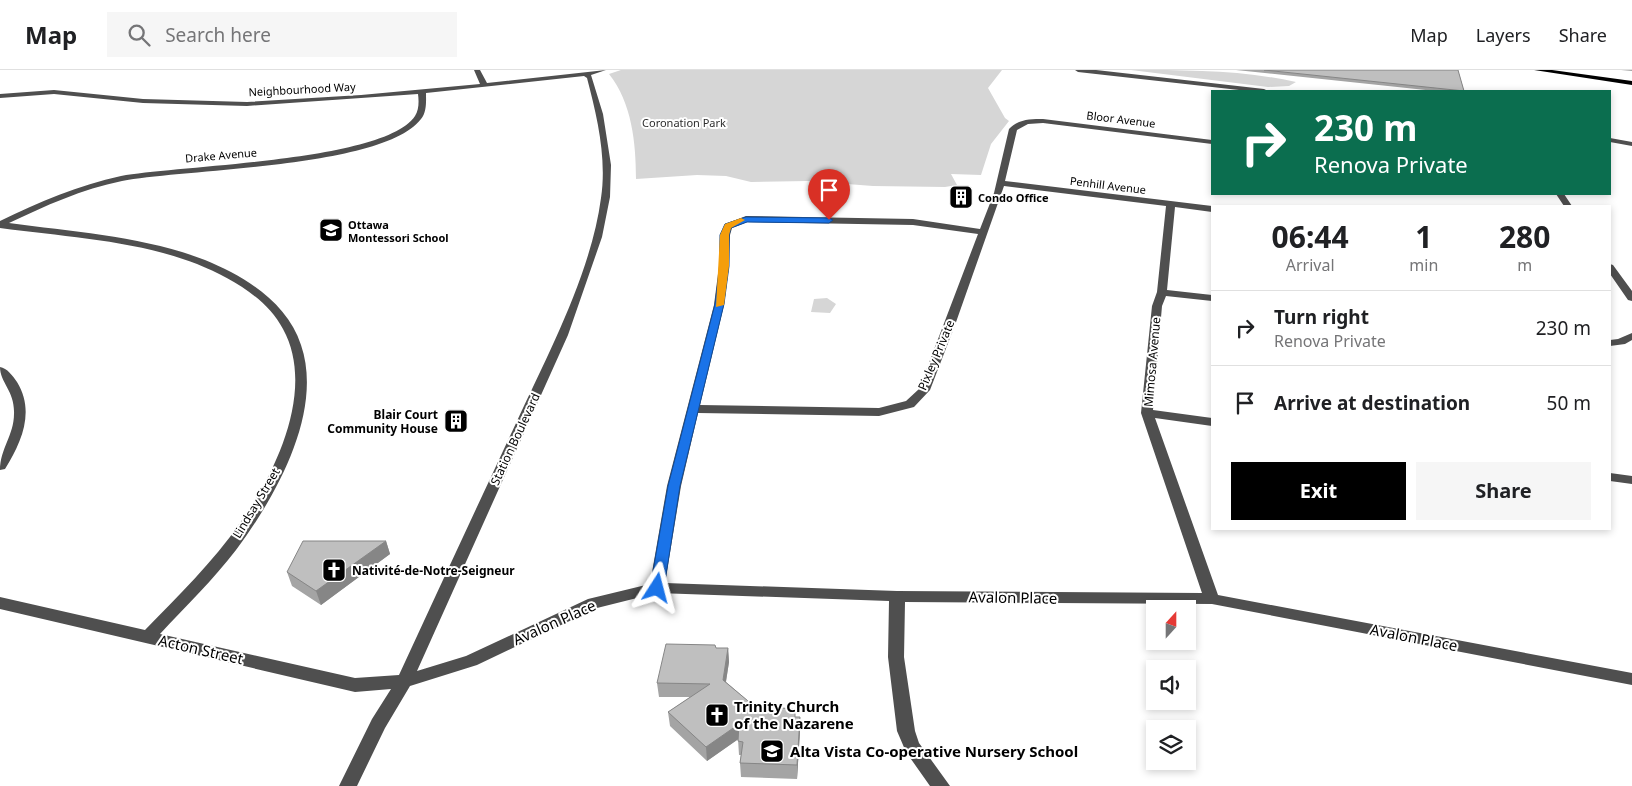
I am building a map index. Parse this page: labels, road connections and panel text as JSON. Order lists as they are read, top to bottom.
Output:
{
  "streets": {
    "street": [
      "Neighbourhood Way",
      "Bloor Avenue",
      "Drake Avenue",
      "Penhill Avenue",
      "Pixley Private",
      "Mimosa Avenue",
      "Station Boulevard",
      "Lindsay Street",
      "Avalon Place",
      "Acton Street"
    ]
  },
  "crossings": [
    ["Neighbourhood Way", "Drake Avenue"],
    ["Neighbourhood Way", "Station Boulevard"],
    ["Bloor Avenue", "Pixley Private"],
    ["Drake Avenue", "Lindsay Street"],
    ["Penhill Avenue", "Pixley Private"],
    ["Penhill Avenue", "Mimosa Avenue"],
    ["Mimosa Avenue", "Avalon Place"],
    ["Station Boulevard", "Avalon Place"],
    ["Station Boulevard", "Acton Street"],
    ["Lindsay Street", "Acton Street"],
    ["Avalon Place", "Acton Street"]
  ],
  "parks": ["Coronation Park"],
  "places": {
    "building": ["Condo Office", "Blair Court Community House"],
    "school or university": ["Ottawa Montessori School", "Alta Vista Co-operative Nursery School"],
    "church": ["Nativité-de-Notre-Seigneur", "Trinity Church of the Nazarene"]
  },
  "north": "top",
  "page": {
    "header": "Map",
    "search": "Search here",
    "nav": ["Map", "Layers", "Share"],
    "turn": ["230 m", "Renova Private"],
    "eta": [
      "06:44",
      "Arrival",
      "1",
      "min",
      "280",
      "m"
    ],
    "list": [
      {
        "name": "Turn right",
        "note": "Renova Private",
        "value": "230 m"
      },
      {
        "name": "Arrive at destination",
        "value": "50 m"
      }
    ],
    "buttons": ["Exit", "Share"]
  }
}
